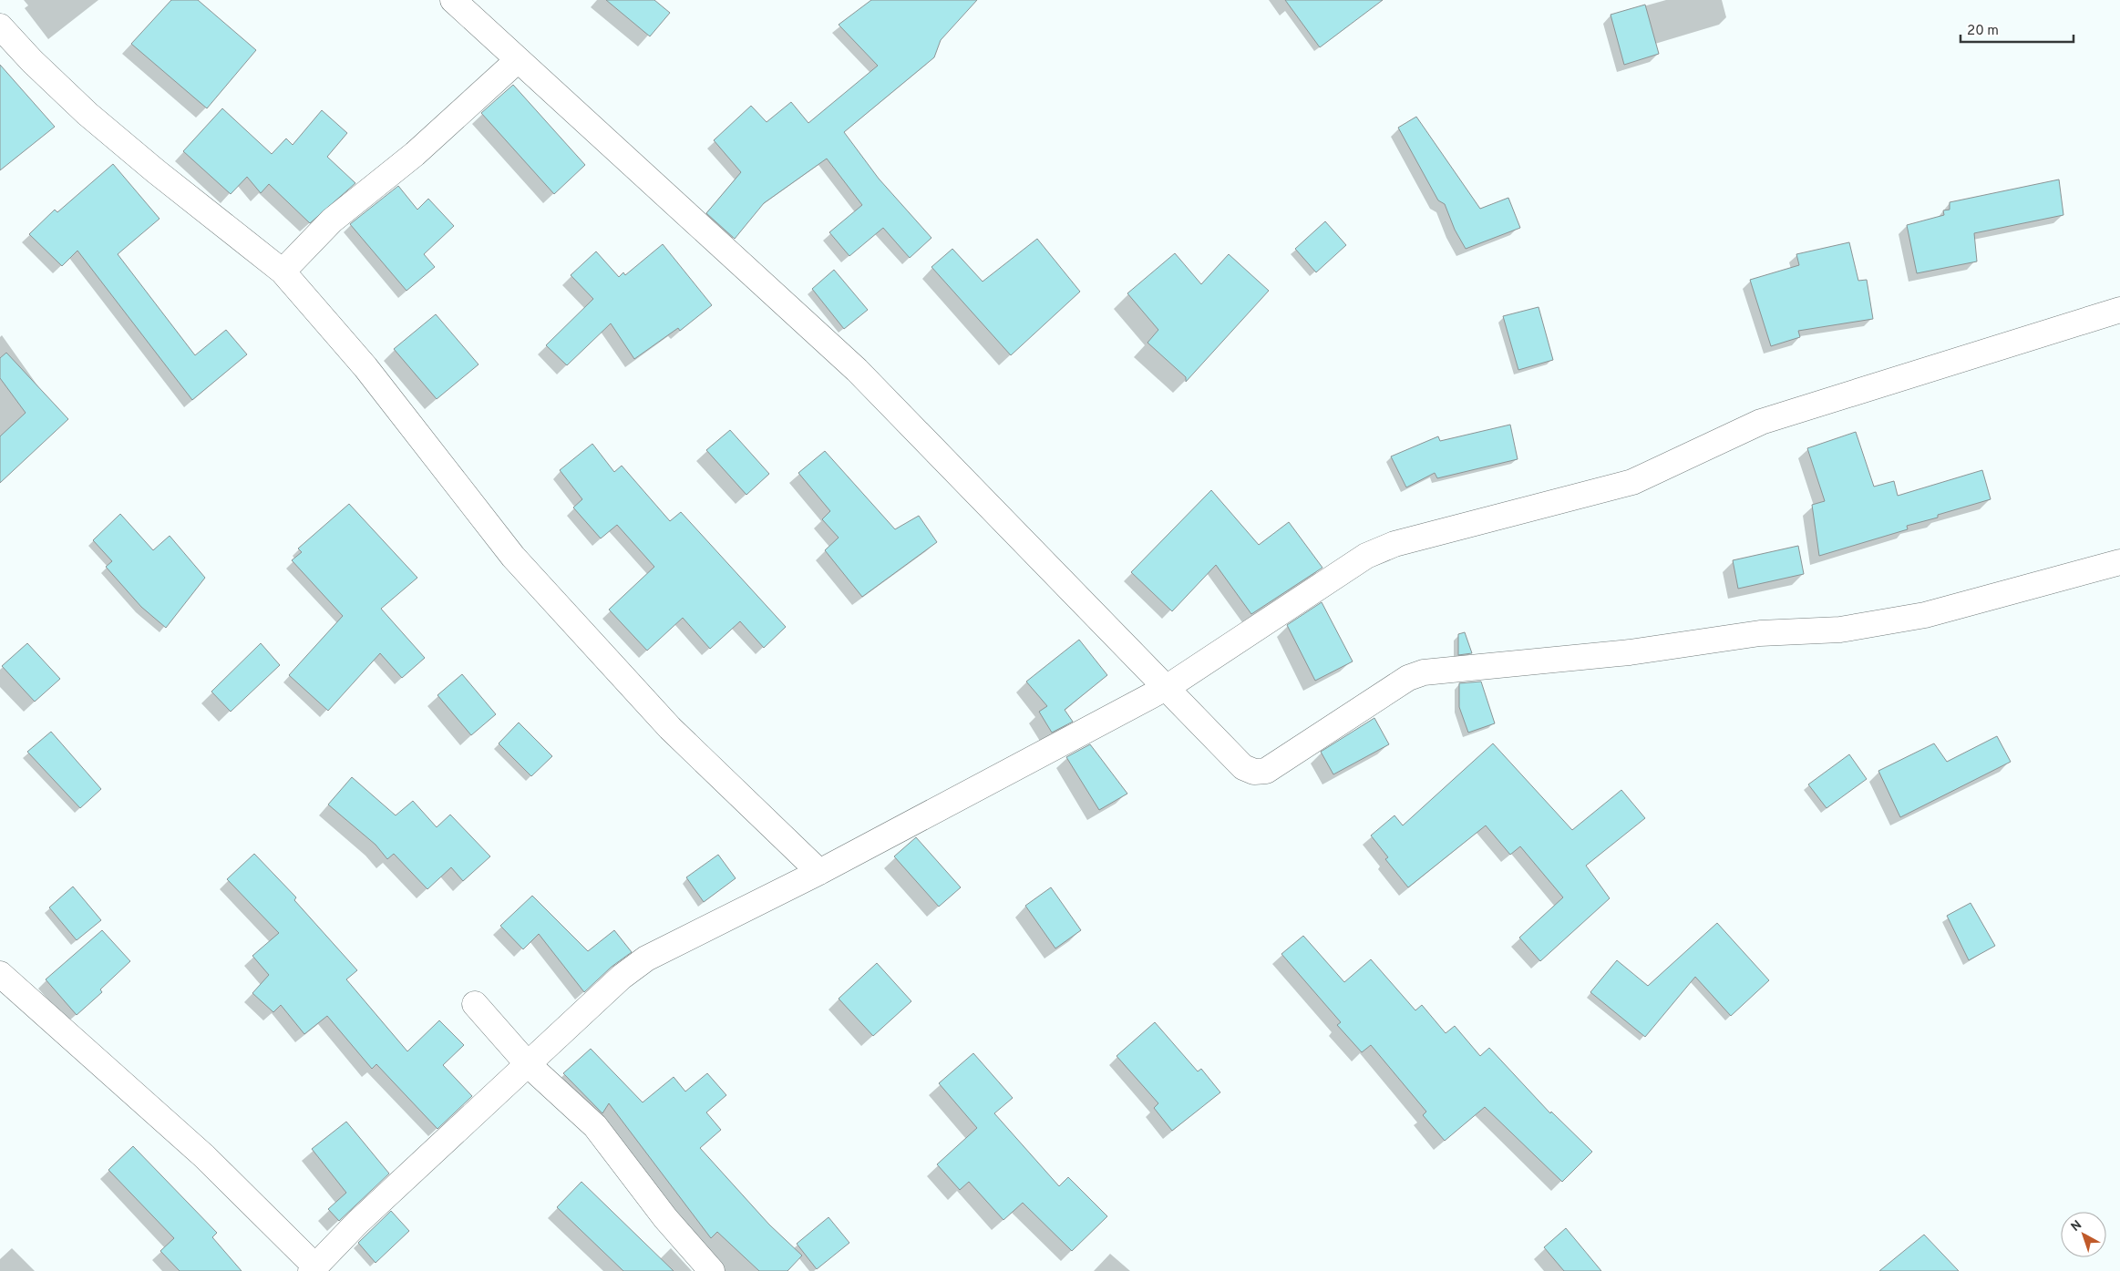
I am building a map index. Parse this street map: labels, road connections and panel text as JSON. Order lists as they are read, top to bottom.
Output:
{
  "scale_bar": "20 m",
  "north": "top left"
}
